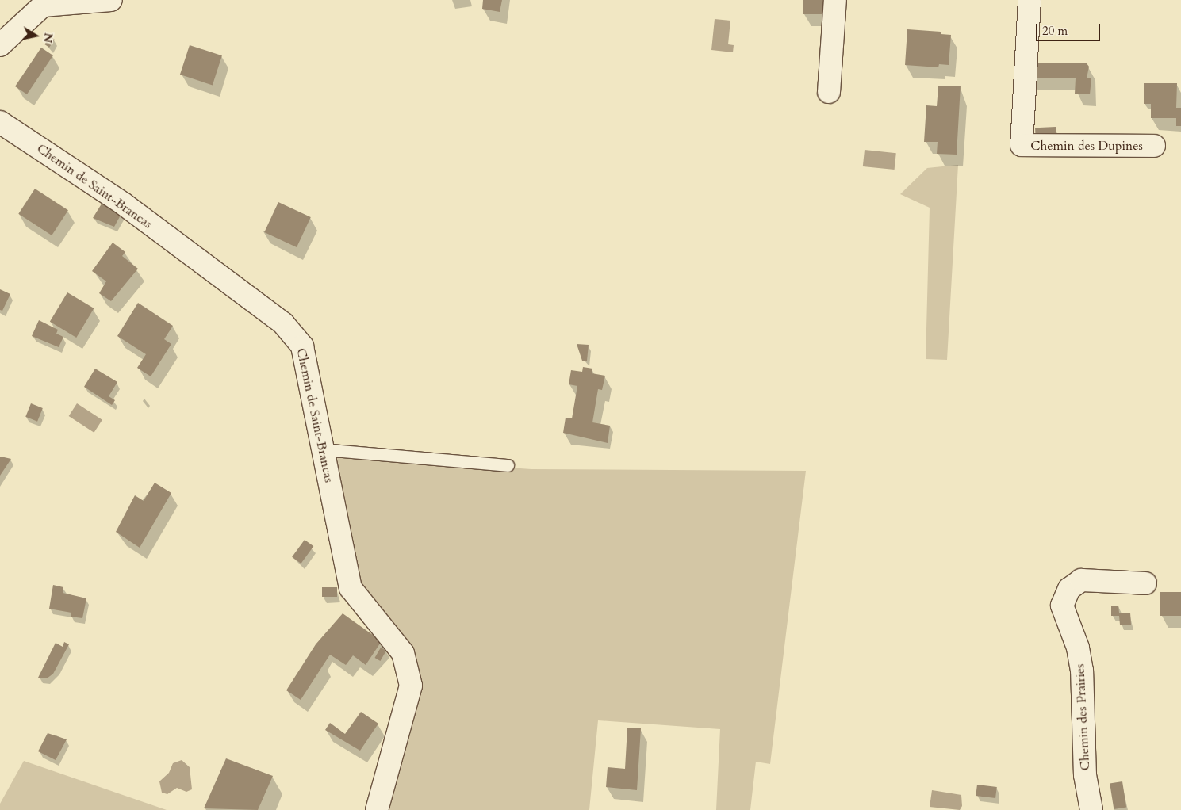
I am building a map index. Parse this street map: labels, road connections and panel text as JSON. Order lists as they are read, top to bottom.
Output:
{
  "streets": {
    "street": ["Chemin des Dupines", "Chemin de Saint-Brancas", "Chemin des Prairies"]
  },
  "scale_bar": "20 m",
  "north": "right"
}
